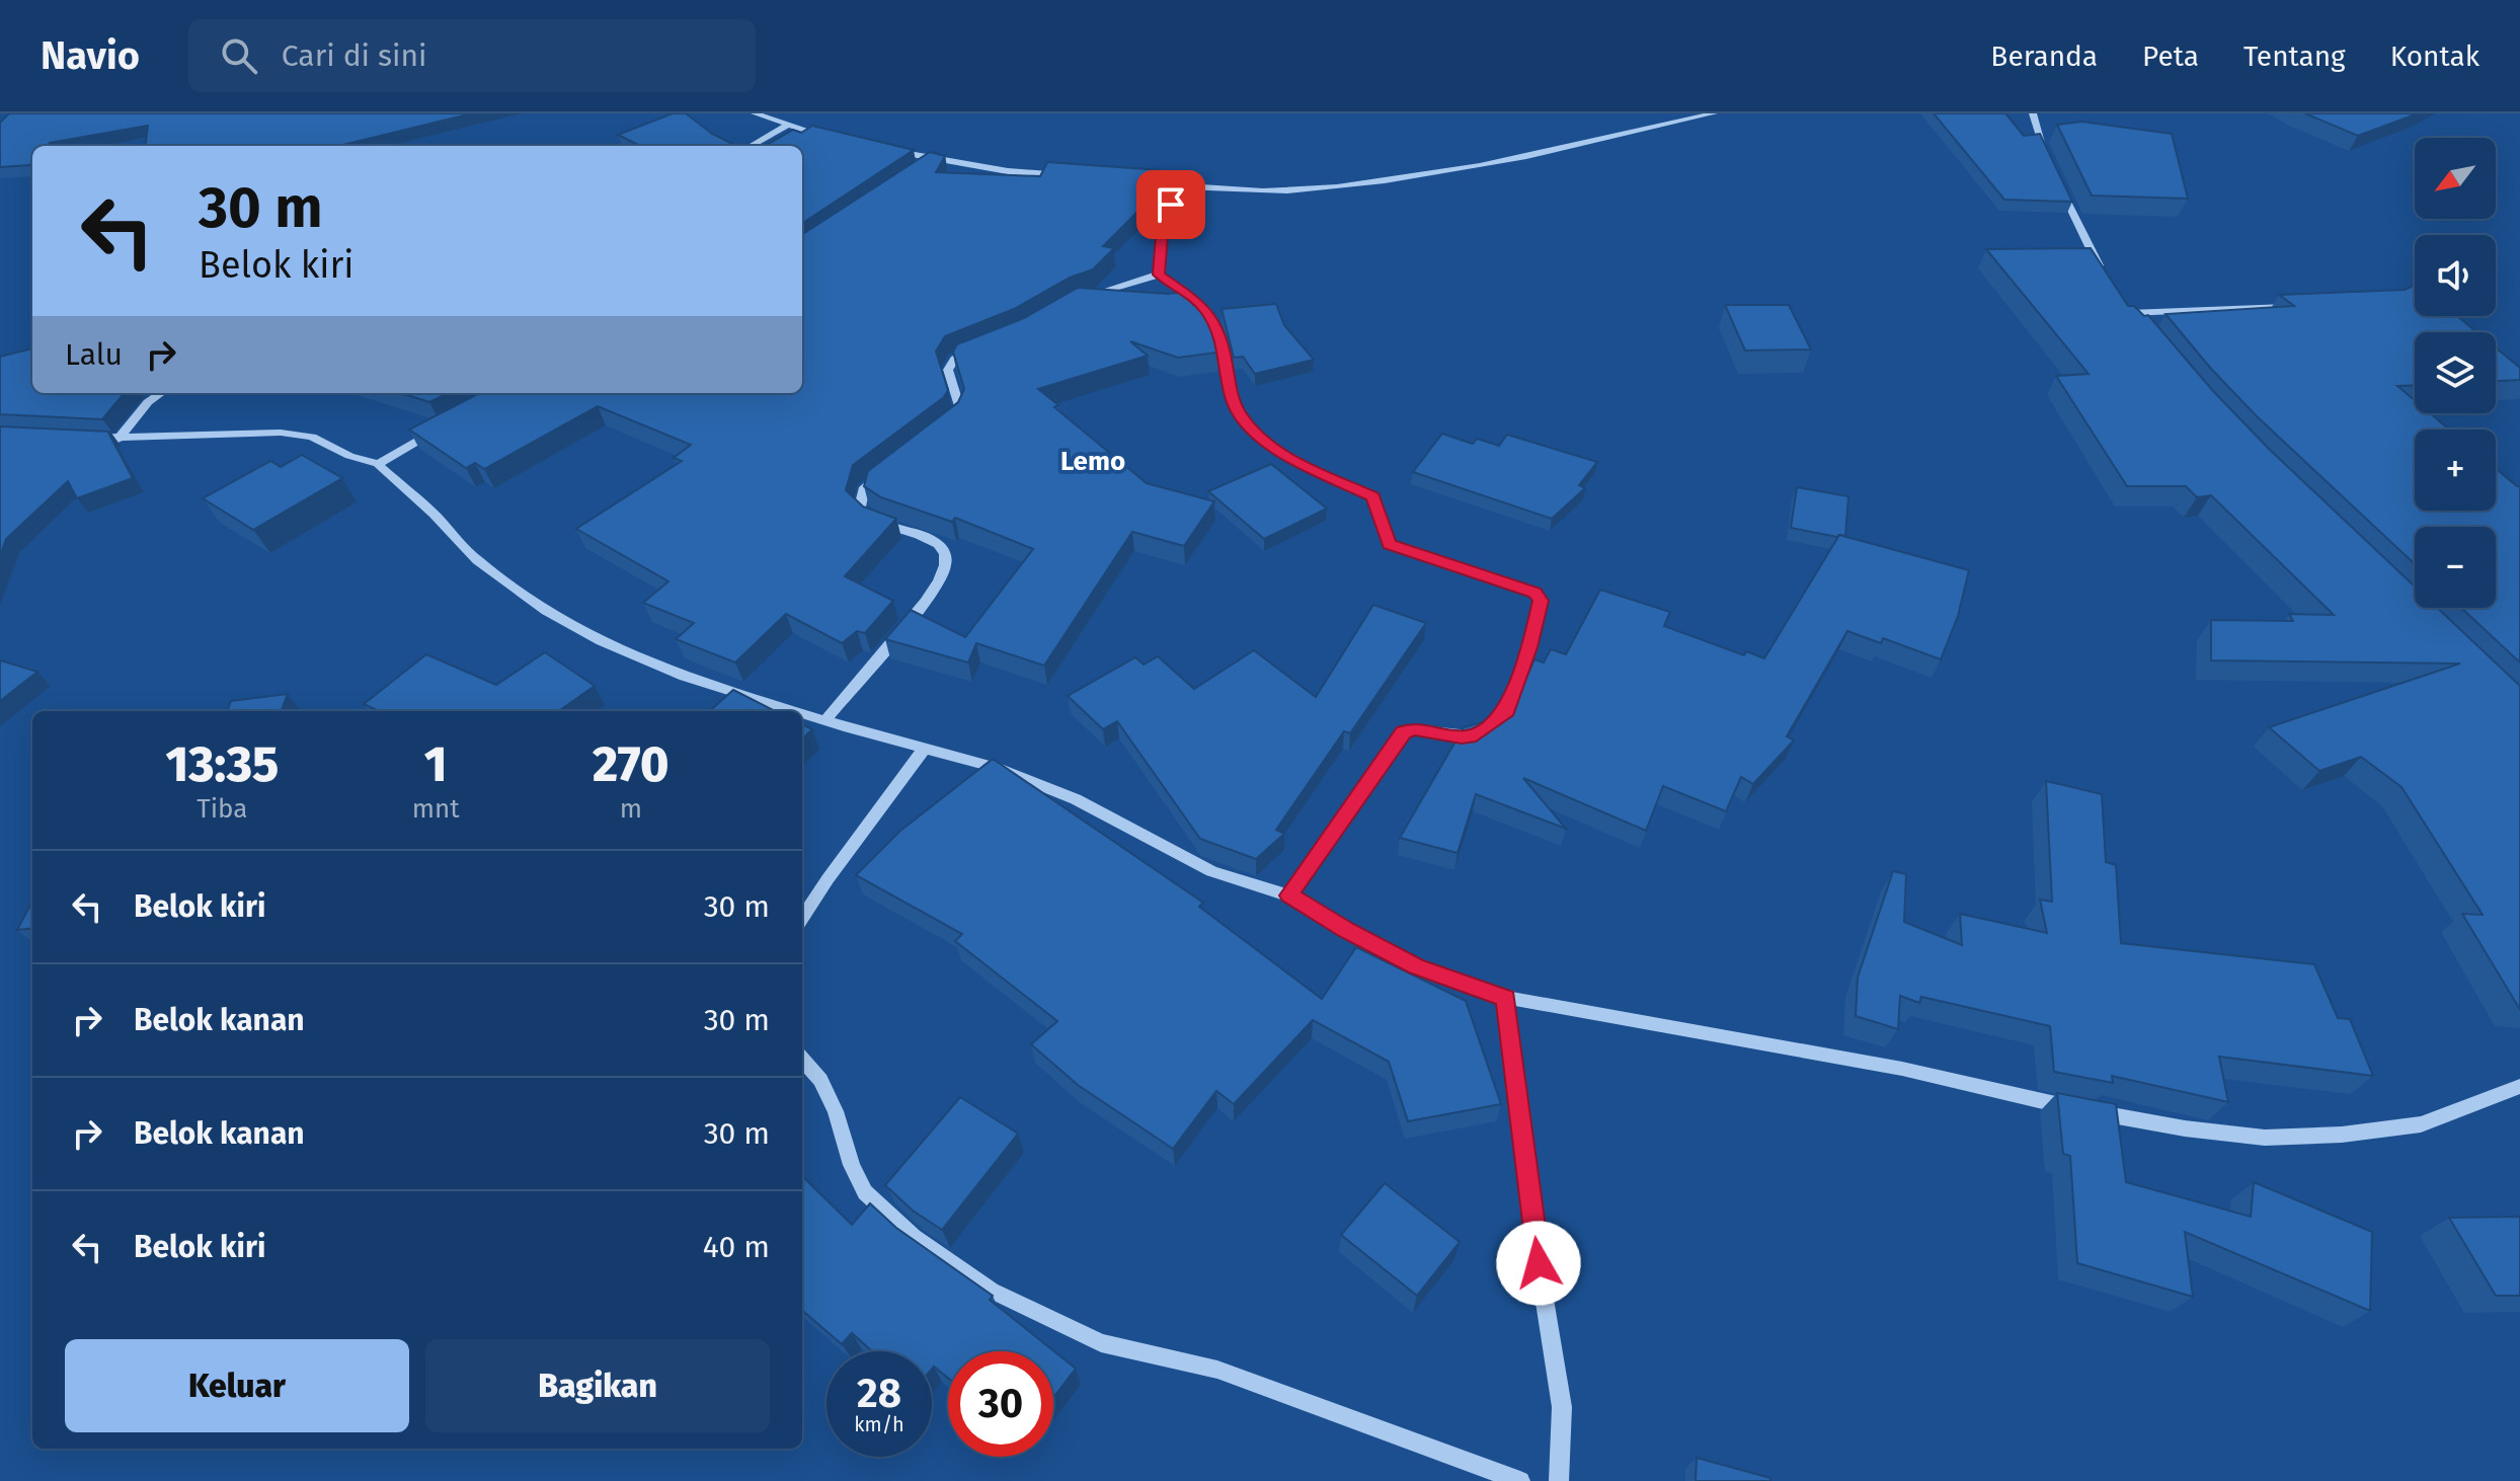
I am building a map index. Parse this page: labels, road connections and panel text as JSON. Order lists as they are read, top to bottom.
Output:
{
  "districts": ["Lemo"],
  "north": "bottom left",
  "page": {
    "header": "Navio",
    "search": "Cari di sini",
    "nav": [
      "Beranda",
      "Peta",
      "Tentang",
      "Kontak"
    ],
    "map_buttons": ["+", "−"],
    "turn": ["30 m", "Belok kiri"],
    "then": "Lalu",
    "eta": [
      "13:35",
      "Tiba",
      "1",
      "mnt",
      "270",
      "m"
    ],
    "list": [
      {
        "name": "Belok kiri",
        "value": "30 m"
      },
      {
        "name": "Belok kanan",
        "value": "30 m"
      },
      {
        "name": "Belok kanan",
        "value": "30 m"
      },
      {
        "name": "Belok kiri",
        "value": "40 m"
      }
    ],
    "buttons": ["Keluar", "Bagikan"],
    "speed": "28 km/h",
    "limit": "30"
  }
}
